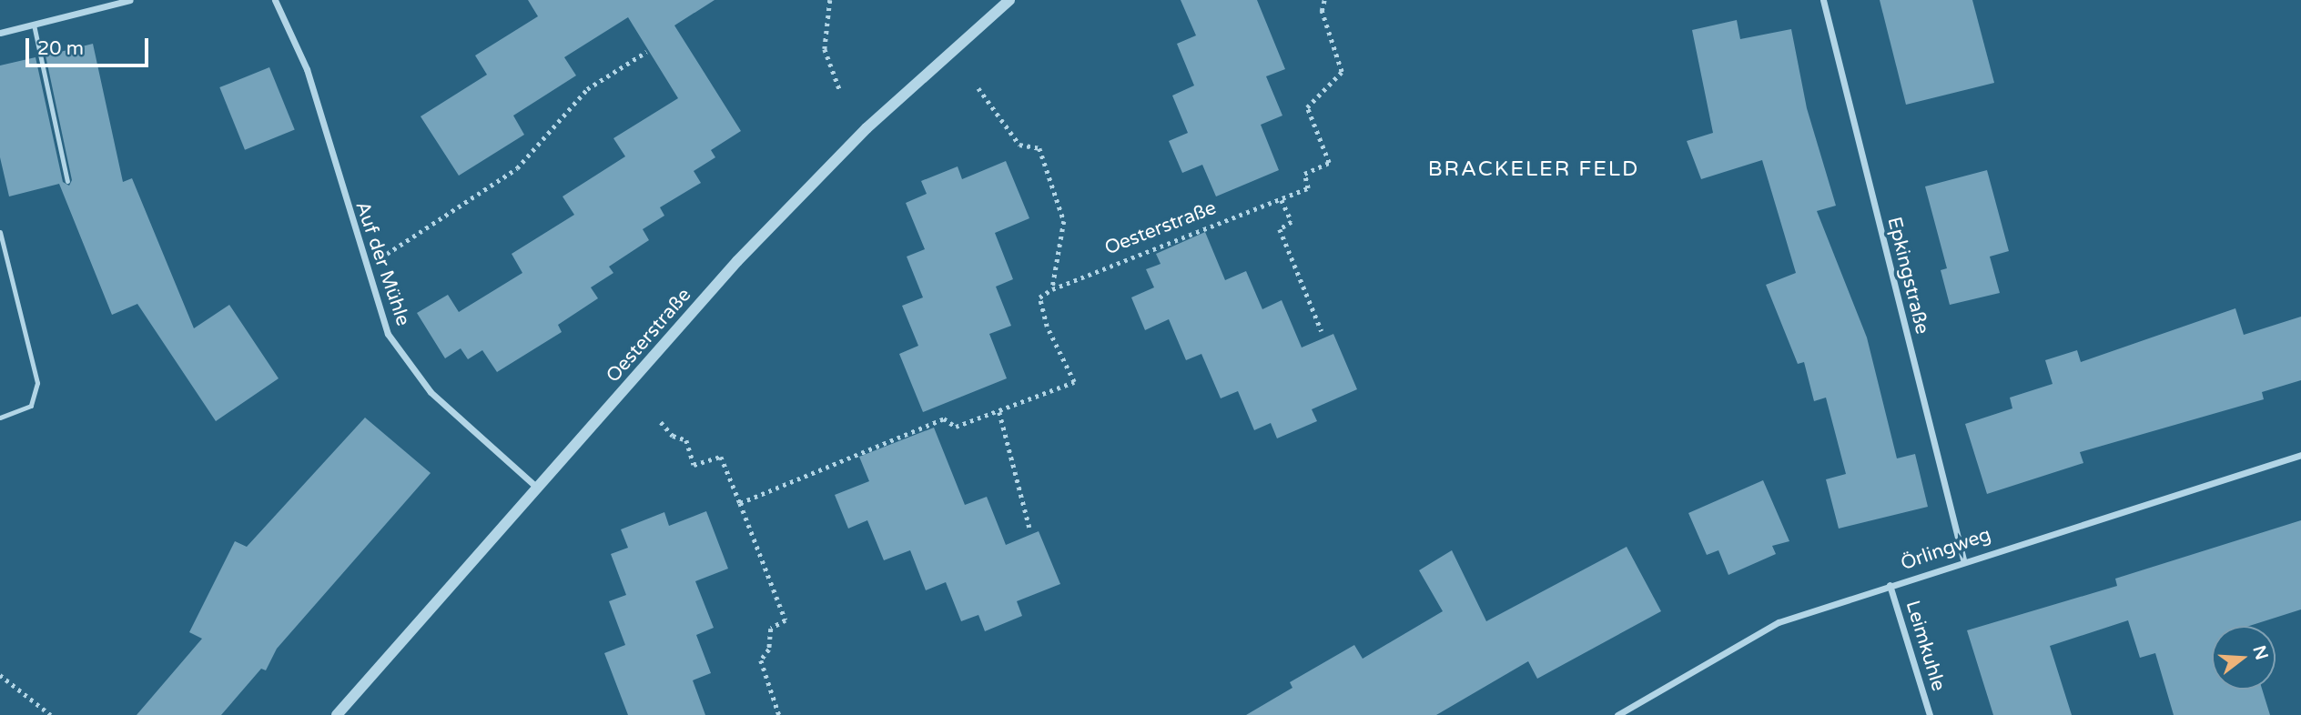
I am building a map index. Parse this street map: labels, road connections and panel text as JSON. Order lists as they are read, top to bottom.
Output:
{
  "streets": {
    "street": [
      "Oesterstraße",
      "Auf der Mühle",
      "Epkingstraße",
      "Örlingweg",
      "Leimkuhle"
    ]
  },
  "crossings": [
    ["Oesterstraße", "Auf der Mühle"],
    ["Epkingstraße", "Örlingweg"],
    ["Örlingweg", "Leimkuhle"]
  ],
  "districts": ["BRACKELER FELD"],
  "scale_bar": "20 m",
  "north": "right"
}
